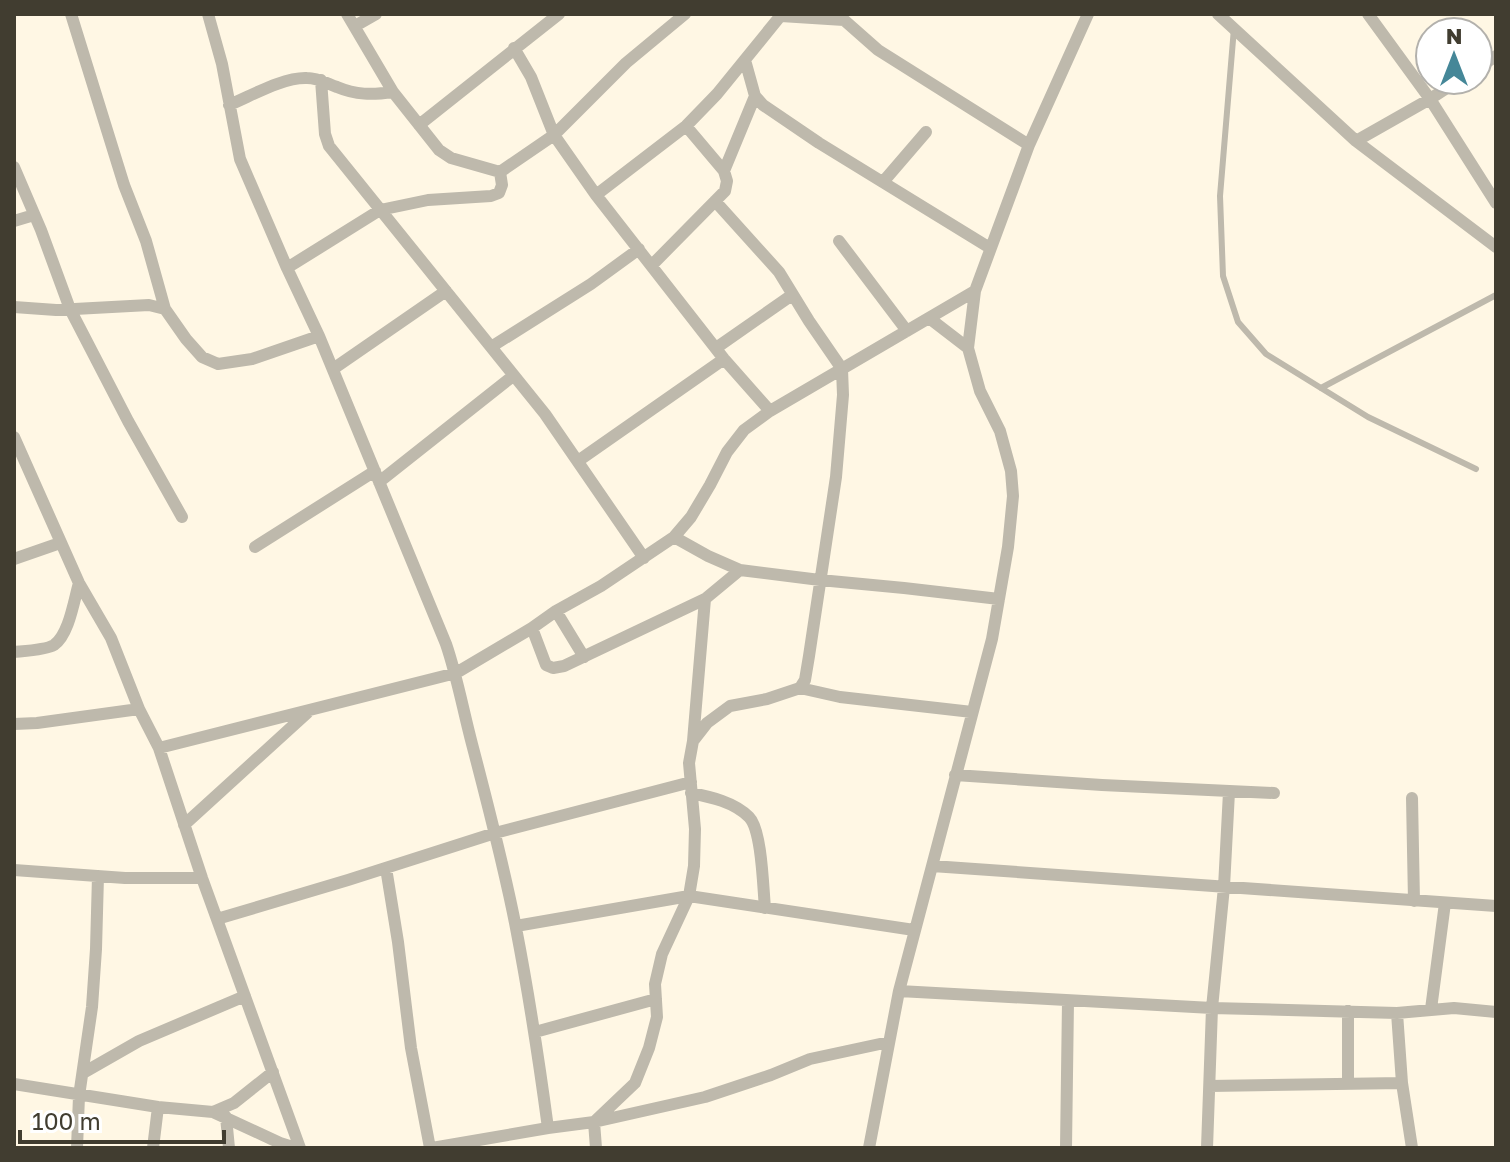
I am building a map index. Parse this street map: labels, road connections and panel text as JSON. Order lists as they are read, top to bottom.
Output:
{
  "scale_bar": "100 m",
  "north": "top"
}
